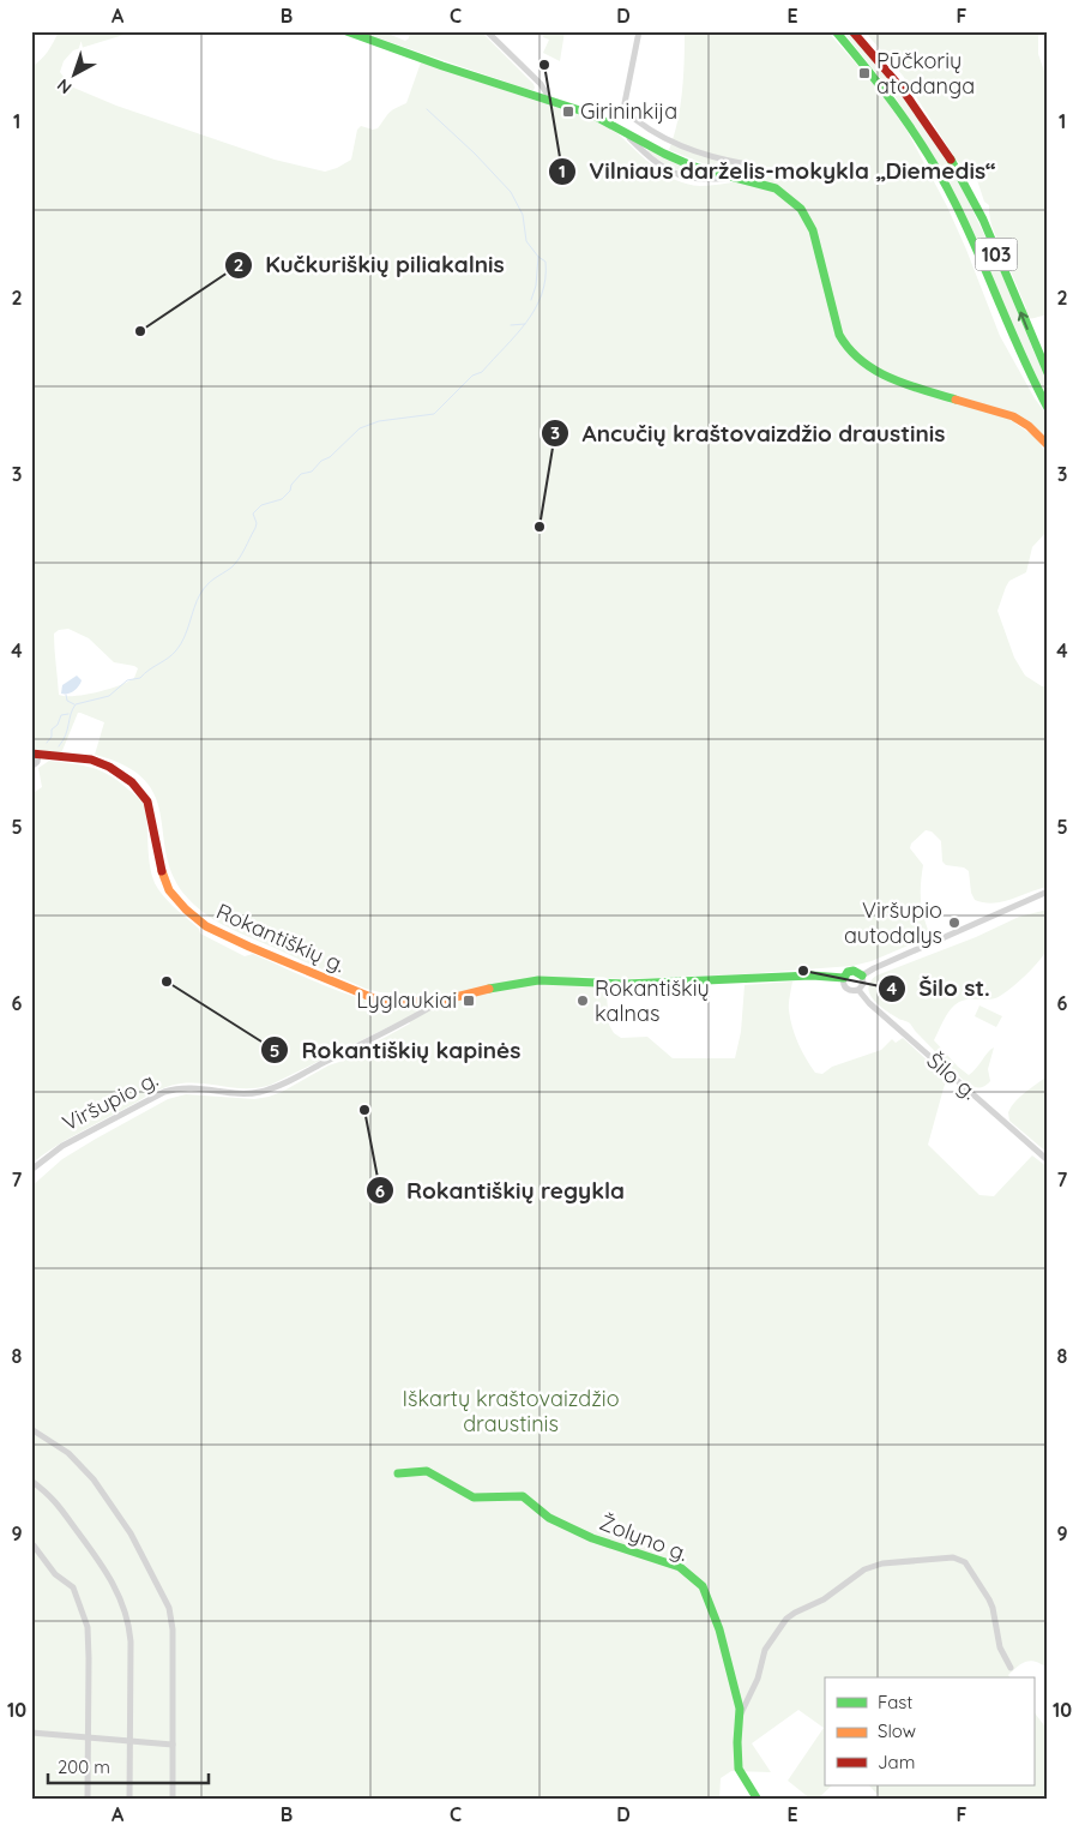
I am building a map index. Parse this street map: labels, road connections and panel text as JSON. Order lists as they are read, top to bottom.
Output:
{
  "streets": {
    "street": [
      "103",
      "Rokantiškių g.",
      "Šilo g.",
      "Viršupio g.",
      "Žolyno g."
    ]
  },
  "crossings": [
    ["Rokantiškių g.", "Šilo g."],
    ["Rokantiškių g.", "Viršupio g."]
  ],
  "parks": ["Iškartų kraštovaizdžio draustinis"],
  "places": {
    "other": [
      "Vilniaus darželis-mokykla „Diemedis“",
      "Kučkuriškių piliakalnis",
      "Ancučių kraštovaizdžio draustinis",
      "Viršupio autodalys",
      "Šilo st.",
      "Rokantiškių kapinės",
      "Rokantiškių kalnas",
      "Rokantiškių regykla"
    ],
    "transit": ["Pūčkorių atodanga", "Girininkija", "Lyglaukiai"]
  },
  "legend": ["Fast", "Slow", "Jam"],
  "scale_bar": "200 m",
  "north": "bottom left",
  "grid": {
    "columns": [
      "A",
      "B",
      "C",
      "D",
      "E",
      "F"
    ],
    "rows": [
      "1",
      "2",
      "3",
      "4",
      "5",
      "6",
      "7",
      "8",
      "9",
      "10"
    ]
  }
}
